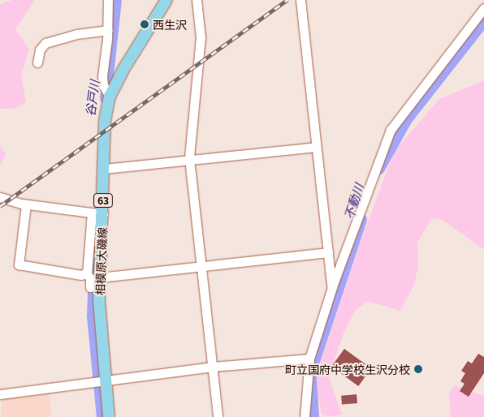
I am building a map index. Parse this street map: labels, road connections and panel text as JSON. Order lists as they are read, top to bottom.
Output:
{
  "streets": {
    "main road": ["63", "相模原大磯線"]
  },
  "water": ["谷戸川", "不動川"],
  "places": ["西生沢", "町立国府中学校生沢分校"]
}
